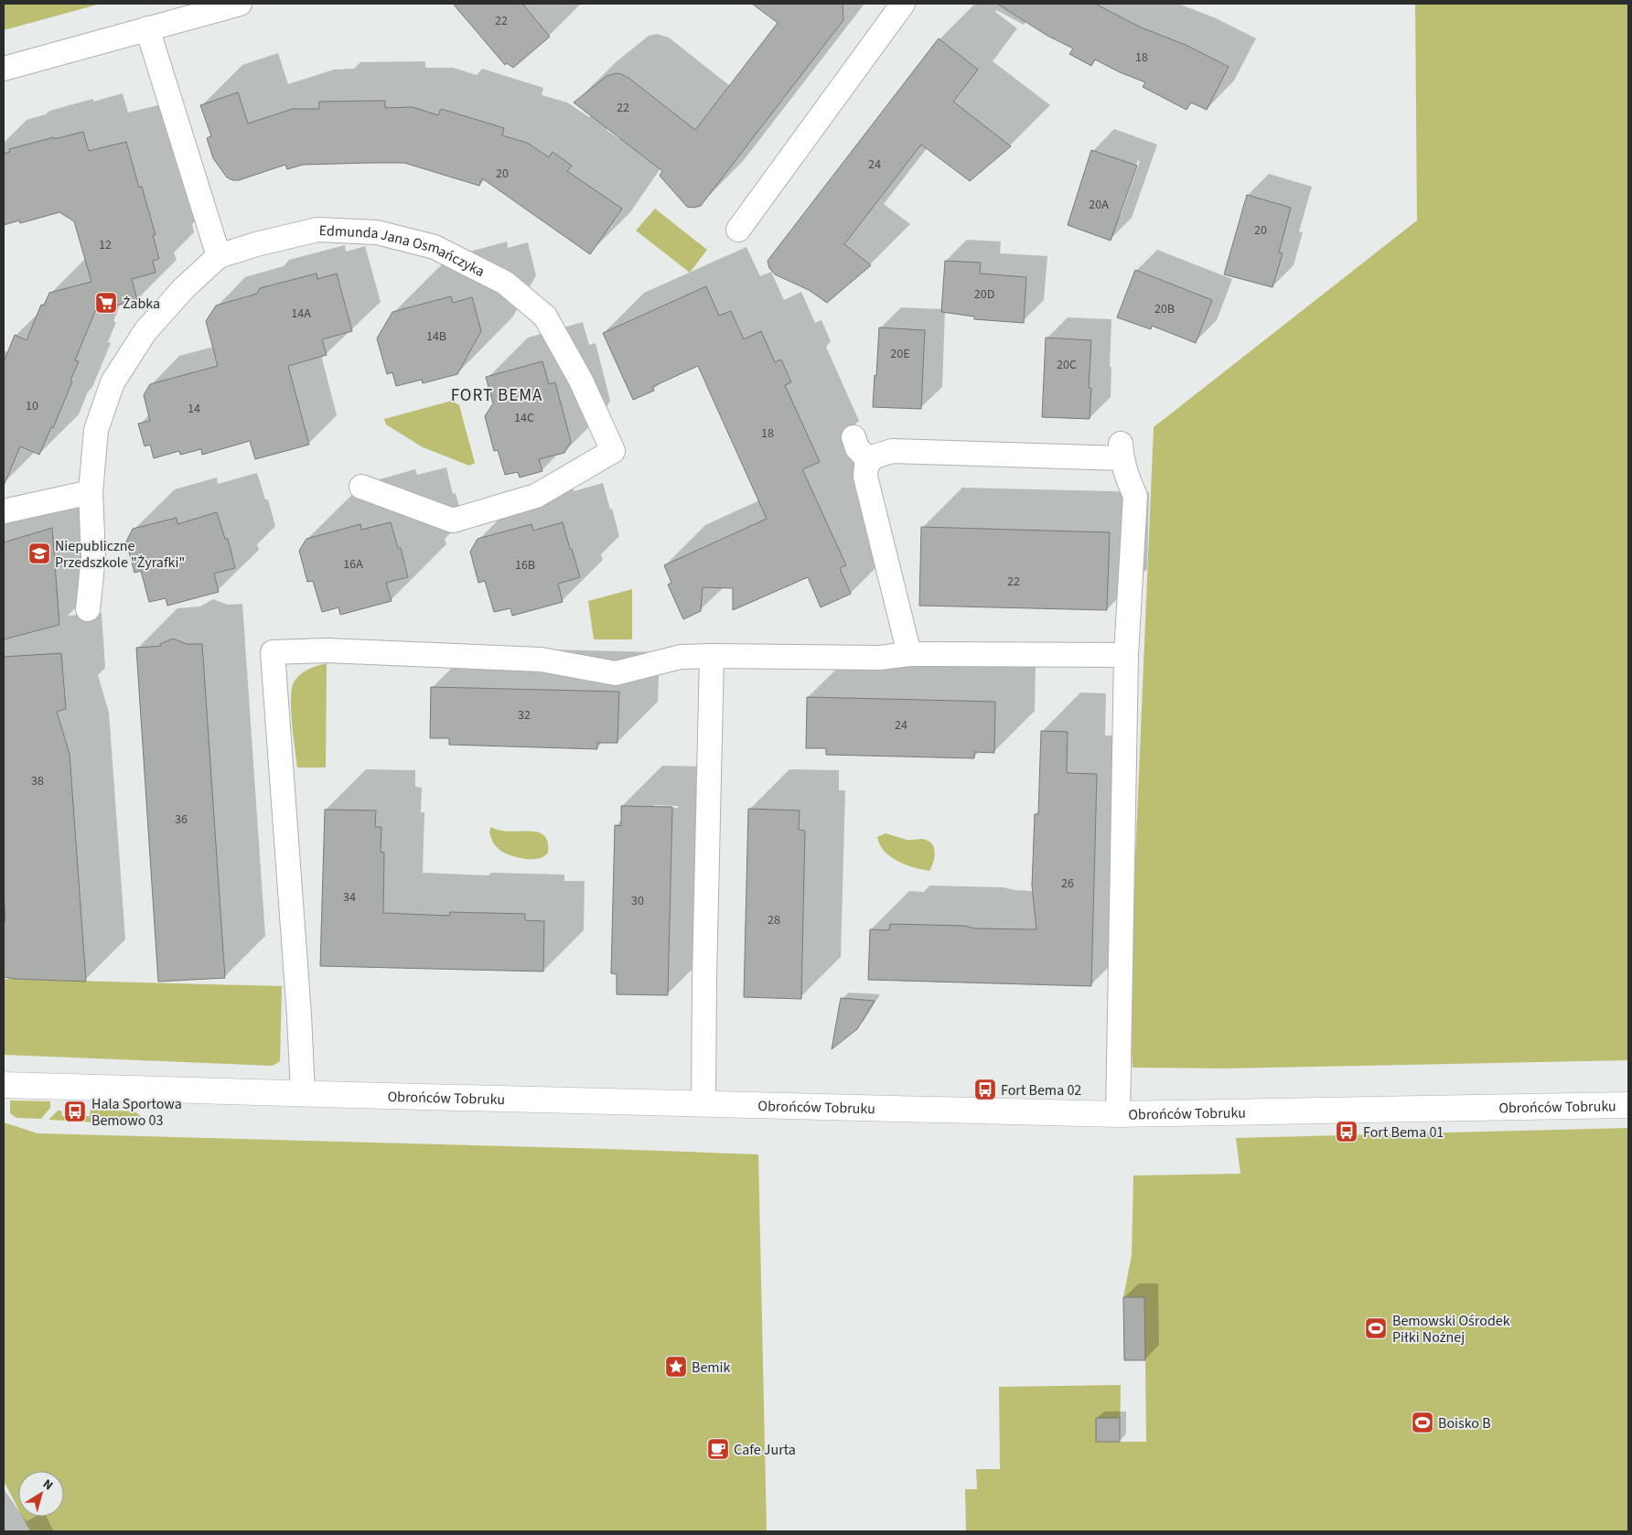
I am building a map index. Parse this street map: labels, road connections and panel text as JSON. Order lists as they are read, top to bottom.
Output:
{
  "streets": {
    "street": ["Edmunda Jana Osmańczyka", "Obrońców Tobruku"]
  },
  "districts": ["FORT BEMA"],
  "places": {
    "supermarket": ["Żabka"],
    "school or university": ["Niepubliczne Przedszkole \"Żyrafki\""],
    "bus stop": ["Fort Bema 02", "Hala Sportowa Bemowo 03", "Fort Bema 01"],
    "sports": ["Bemowski Ośrodek Piłki Nożnej", "Boisko B"],
    "place": ["Bemik"],
    "cafe": ["Cafe Jurta"]
  },
  "house_numbers": [
    "22",
    "18",
    "22",
    "24",
    "20",
    "20A",
    "20",
    "12",
    "20D",
    "20B",
    "14A",
    "14B",
    "20E",
    "20C",
    "10",
    "14",
    "14C",
    "18",
    "16A",
    "16B",
    "22",
    "32",
    "24",
    "38",
    "36",
    "26",
    "34",
    "30",
    "28"
  ],
  "north": "top right"
}
